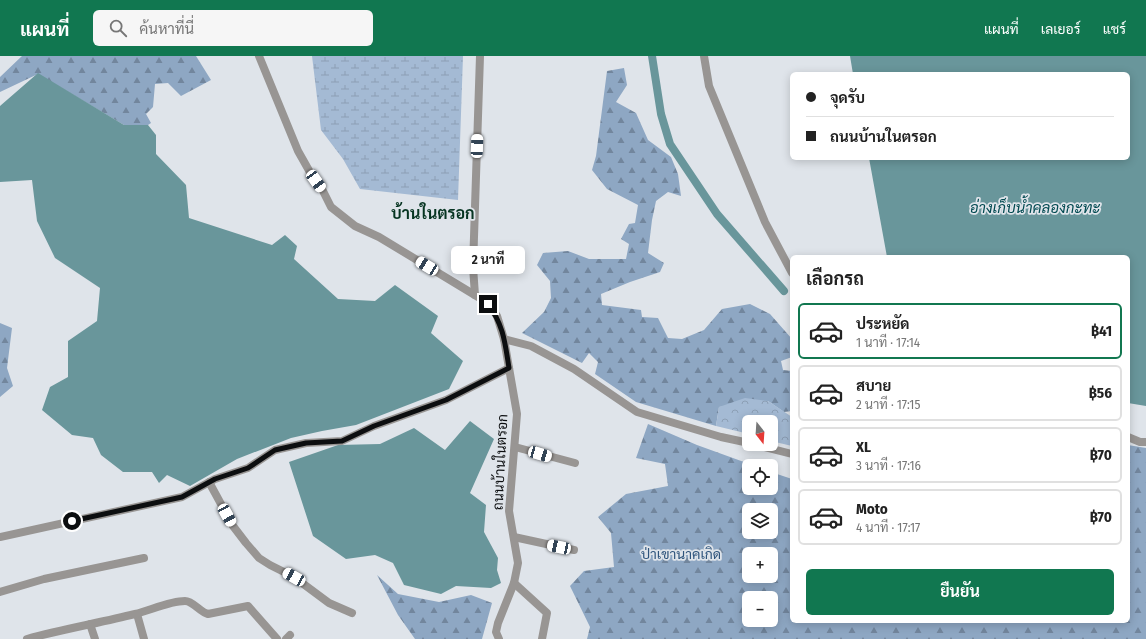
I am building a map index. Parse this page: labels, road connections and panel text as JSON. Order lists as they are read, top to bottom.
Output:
{
  "streets": {
    "street": ["ถนนบ้านในตรอก"]
  },
  "districts": ["บ้านในตรอก"],
  "water": ["อ่างเก็บน้ำคลองกะทะ"],
  "parks": ["ป่าเขานาคเกิด"],
  "north": "bottom",
  "page": {
    "header": "แผนที่",
    "search": "ค้นหาที่นี่",
    "nav": ["แผนที่", "เลเยอร์", "แชร์"],
    "banner": ["จุดรับ", "ถนนบ้านในตรอก"],
    "bubble": "2 นาที",
    "heading": "เลือกรถ",
    "list": [
      {
        "name": "ประหยัด",
        "note": "1 นาที · 17:14",
        "value": "฿41"
      },
      {
        "name": "สบาย",
        "note": "2 นาที · 17:15",
        "value": "฿56"
      },
      {
        "name": "XL",
        "note": "3 นาที · 17:16",
        "value": "฿70"
      },
      {
        "name": "Moto",
        "note": "4 นาที · 17:17",
        "value": "฿70"
      }
    ],
    "map_buttons": ["+", "−"],
    "buttons": "ยืนยัน"
  }
}
